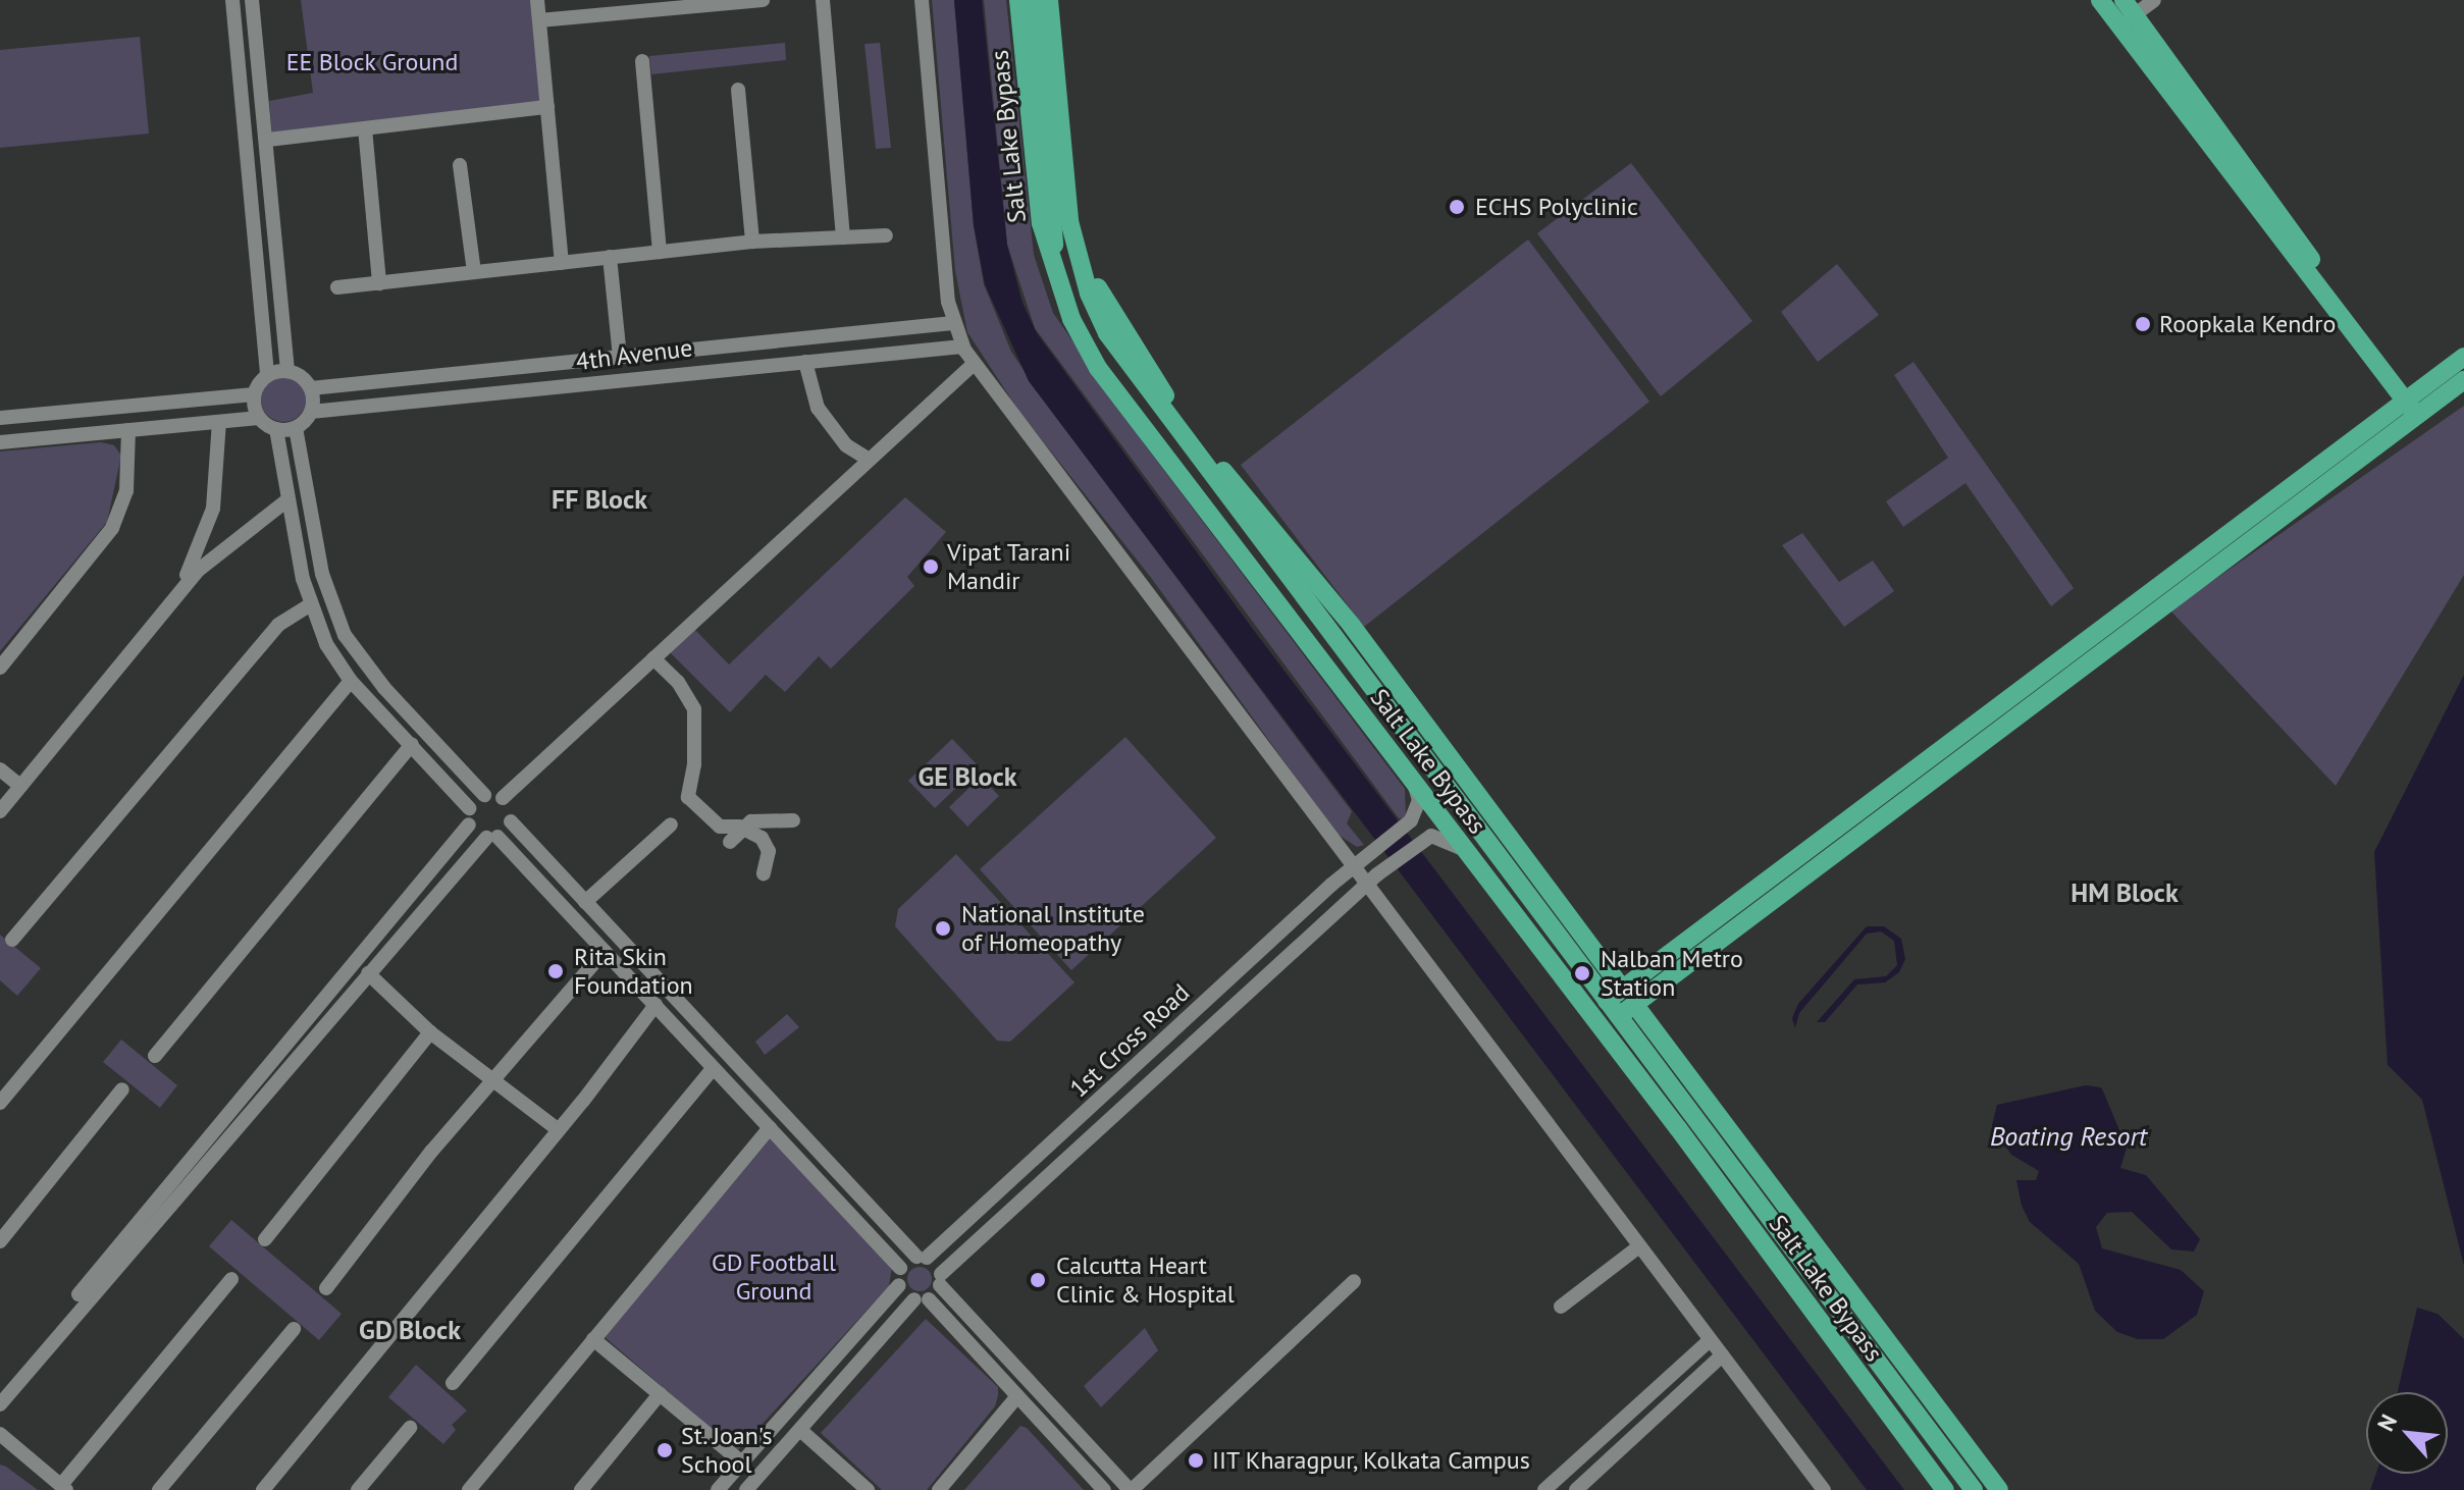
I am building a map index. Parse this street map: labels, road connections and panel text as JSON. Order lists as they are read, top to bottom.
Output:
{
  "streets": {
    "main road": ["Salt Lake Bypass"],
    "street": ["4th Avenue", "1st Cross Road"]
  },
  "crossings": [
    ["Salt Lake Bypass", "1st Cross Road"]
  ],
  "districts": [
    "FF Block",
    "GE Block",
    "HM Block",
    "GD Block"
  ],
  "water": ["Boating Resort"],
  "parks": ["EE Block Ground", "GD Football Ground"],
  "places": [
    "ECHS Polyclinic",
    "Roopkala Kendro",
    "Vipat Tarani Mandir",
    "National Institute of Homeopathy",
    "Rita Skin Foundation",
    "Nalban Metro Station",
    "Calcutta Heart Clinic & Hospital",
    "St. Joan's School",
    "IIT Kharagpur, Kolkata Campus"
  ],
  "north": "top left"
}
